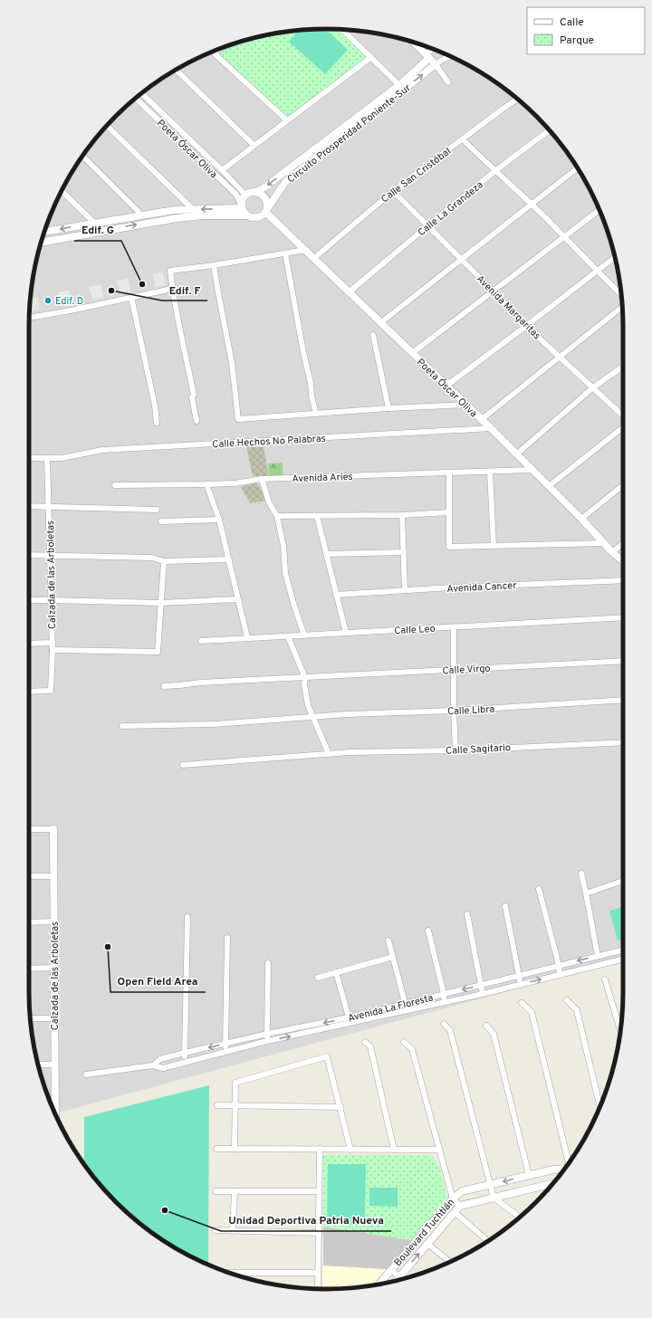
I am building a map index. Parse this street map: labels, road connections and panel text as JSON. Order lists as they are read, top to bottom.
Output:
{
  "streets": {
    "street": [
      "Circuito Prosperidad Poniente-Sur",
      "Poeta Óscar Oliva",
      "Calle San Cristóbal",
      "Calle La Grandeza",
      "Avenida Margaritas",
      "Calle Hechos No Palabras",
      "Avenida Aries",
      "Calzada de las Arboletas",
      "Avenida Cancer",
      "Calle Leo",
      "Calle Virgo",
      "Calle Libra",
      "Calle Sagitario",
      "Avenida La Floresta",
      "Boulevard Tuchtlán"
    ]
  },
  "crossings": [
    ["Circuito Prosperidad Poniente-Sur", "Poeta Óscar Oliva"],
    ["Poeta Óscar Oliva", "Calle San Cristóbal"],
    ["Poeta Óscar Oliva", "Calle La Grandeza"],
    ["Poeta Óscar Oliva", "Calle Hechos No Palabras"],
    ["Poeta Óscar Oliva", "Avenida Aries"],
    ["Calle San Cristóbal", "Avenida Margaritas"],
    ["Calle La Grandeza", "Avenida Margaritas"],
    ["Calle Hechos No Palabras", "Calzada de las Arboletas"]
  ],
  "places": [
    "Edif. G",
    "Edif. F",
    "Edif. D",
    "Open Field Area",
    "Unidad Deportiva Patria Nueva"
  ],
  "legend": ["Calle", "Parque"]
}
